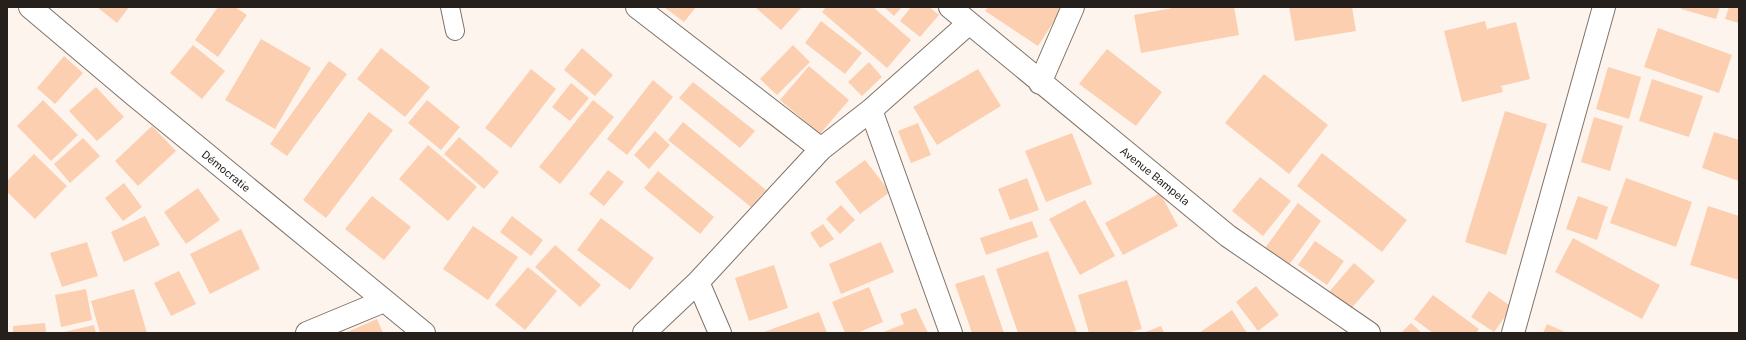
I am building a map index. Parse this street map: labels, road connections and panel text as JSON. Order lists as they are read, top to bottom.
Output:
{
  "streets": {
    "street": ["Démocratie", "Avenue Bampela"]
  }
}
